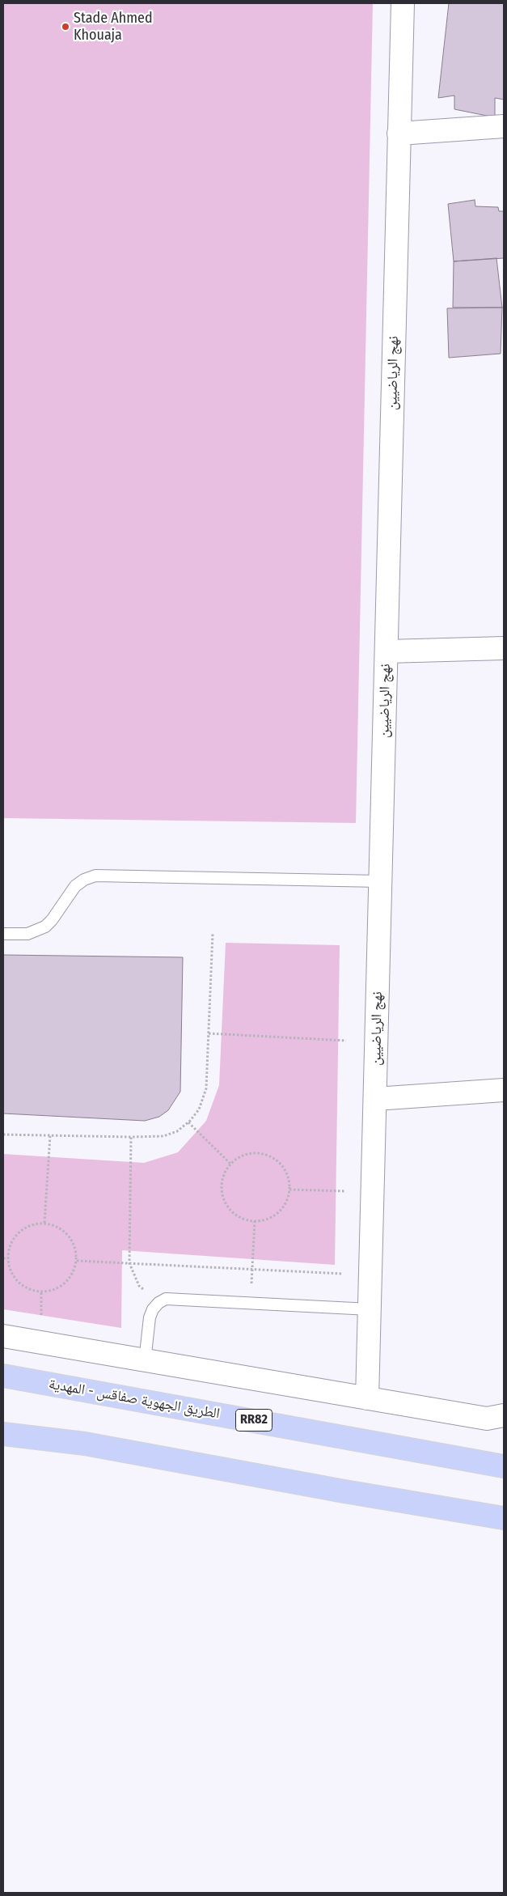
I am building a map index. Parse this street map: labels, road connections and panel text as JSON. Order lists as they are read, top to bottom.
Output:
{
  "streets": {
    "main road": ["الطريق الجهوية صفاقس - المهدية", "RR82"],
    "street": ["نهج الرياضيين"]
  },
  "places": ["Stade Ahmed Khouaja"]
}
